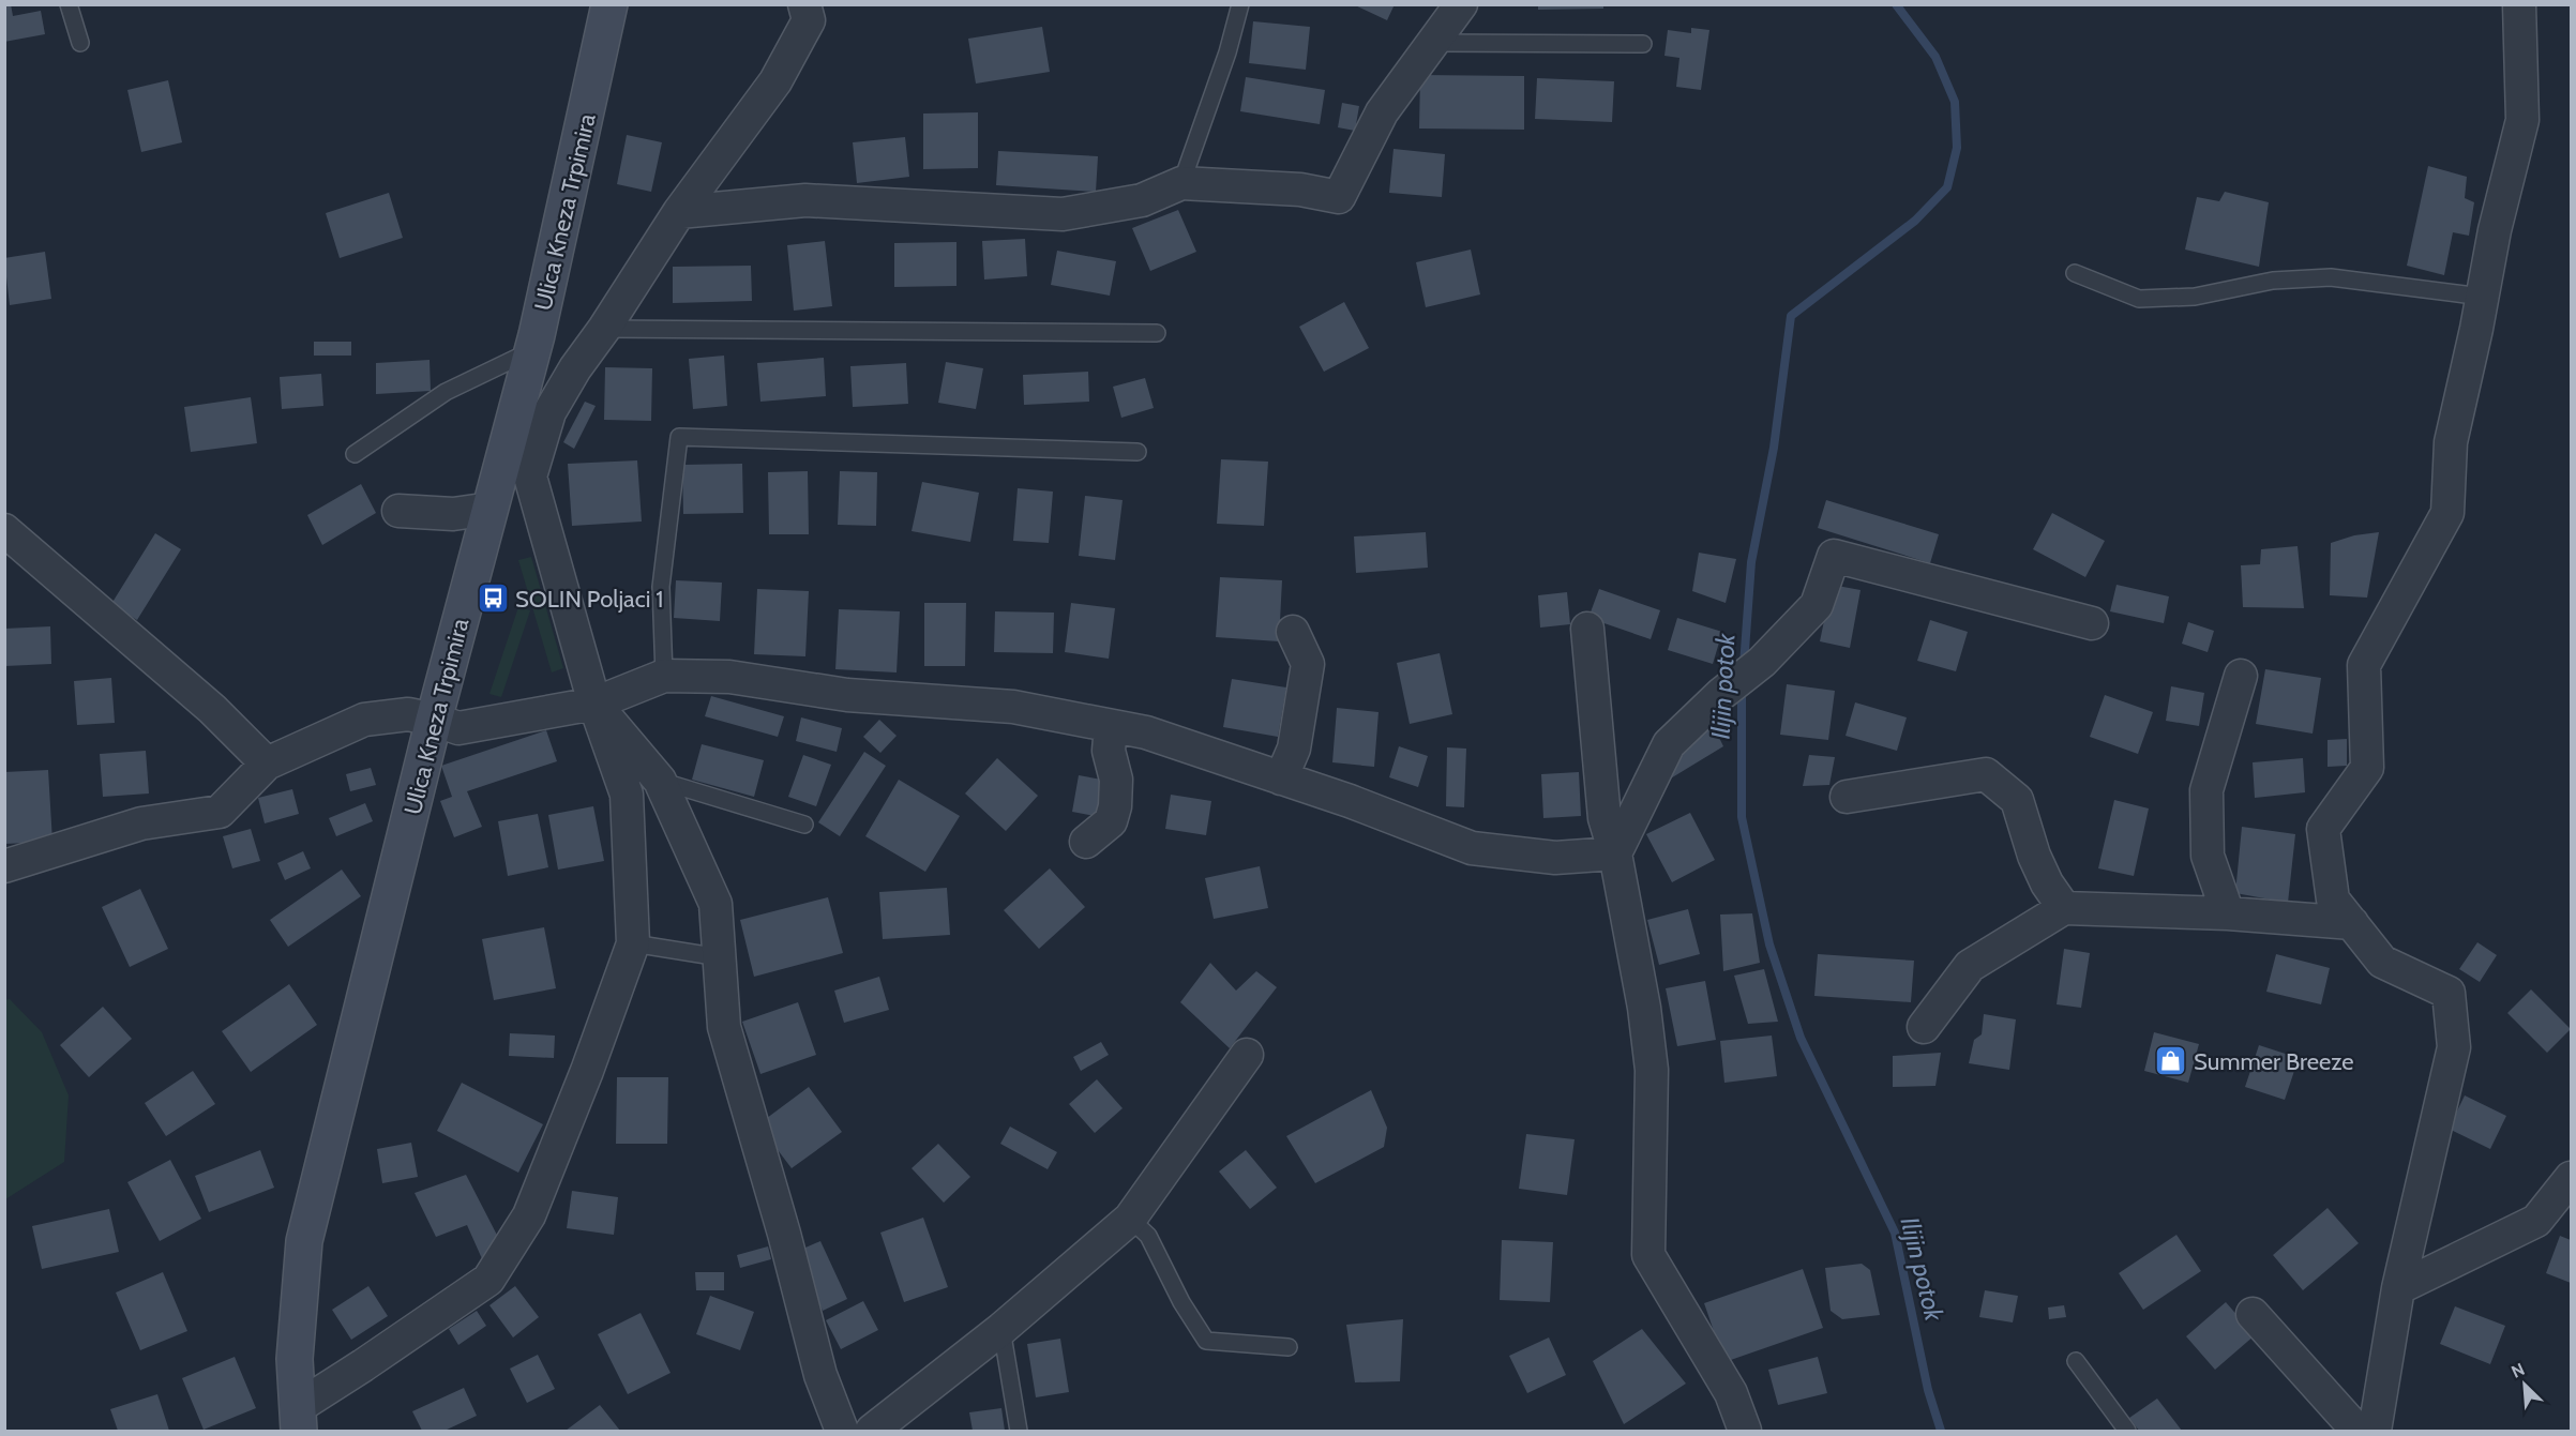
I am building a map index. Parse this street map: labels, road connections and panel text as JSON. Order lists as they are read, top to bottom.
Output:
{
  "streets": {
    "main road": ["Ulica Kneza Trpimira"]
  },
  "water": ["Ilijin potok"],
  "places": {
    "bus stop": ["SOLIN Poljaci 1"],
    "shop": ["Summer Breeze"]
  },
  "north": "top left"
}
